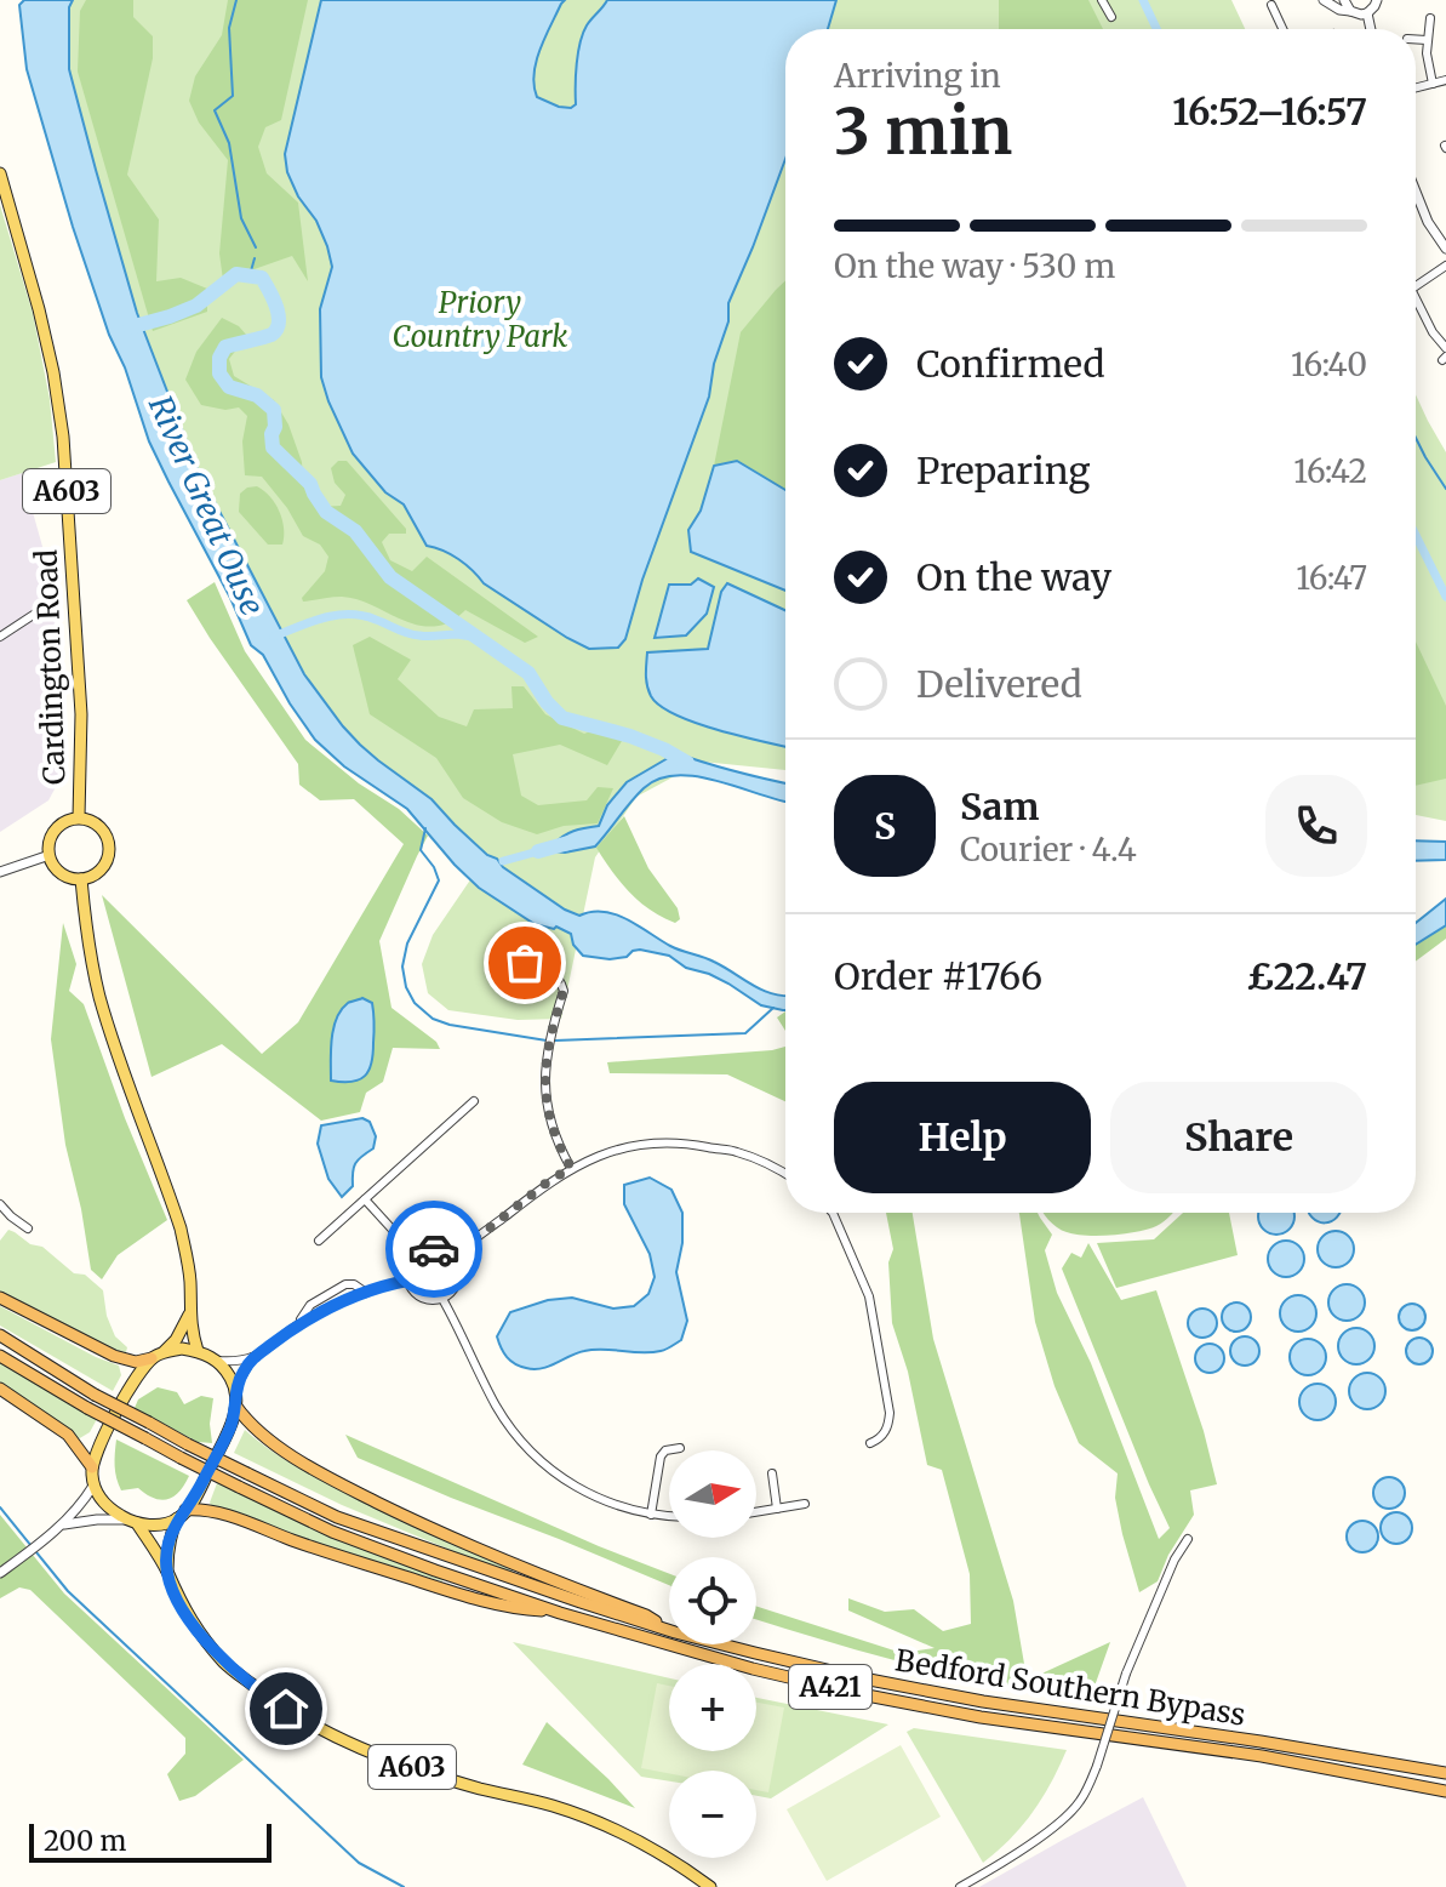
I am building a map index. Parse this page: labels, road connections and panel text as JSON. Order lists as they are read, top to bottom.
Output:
{
  "streets": {
    "highway": ["A421", "Bedford Southern Bypass"],
    "main road": ["A603", "Cardington Road"]
  },
  "water": ["River Great Ouse"],
  "parks": ["Priory Country Park"],
  "scale_bar": "200 m",
  "north": "right",
  "page": {
    "heading": ["3 min", "Arriving in", "16:52–16:57"],
    "panel": [
      "Sam",
      "Courier · 4.4",
      "Order #1766",
      "£22.47"
    ],
    "bar": "On the way · 530 m",
    "list": [
      ["Confirmed", "16:40"],
      ["Preparing", "16:42"],
      ["On the way", "16:47"],
      "Delivered"
    ],
    "round": "S",
    "buttons": ["Help", "Share"],
    "map_buttons": ["+", "−"],
    "scale": "200 m"
  }
}
